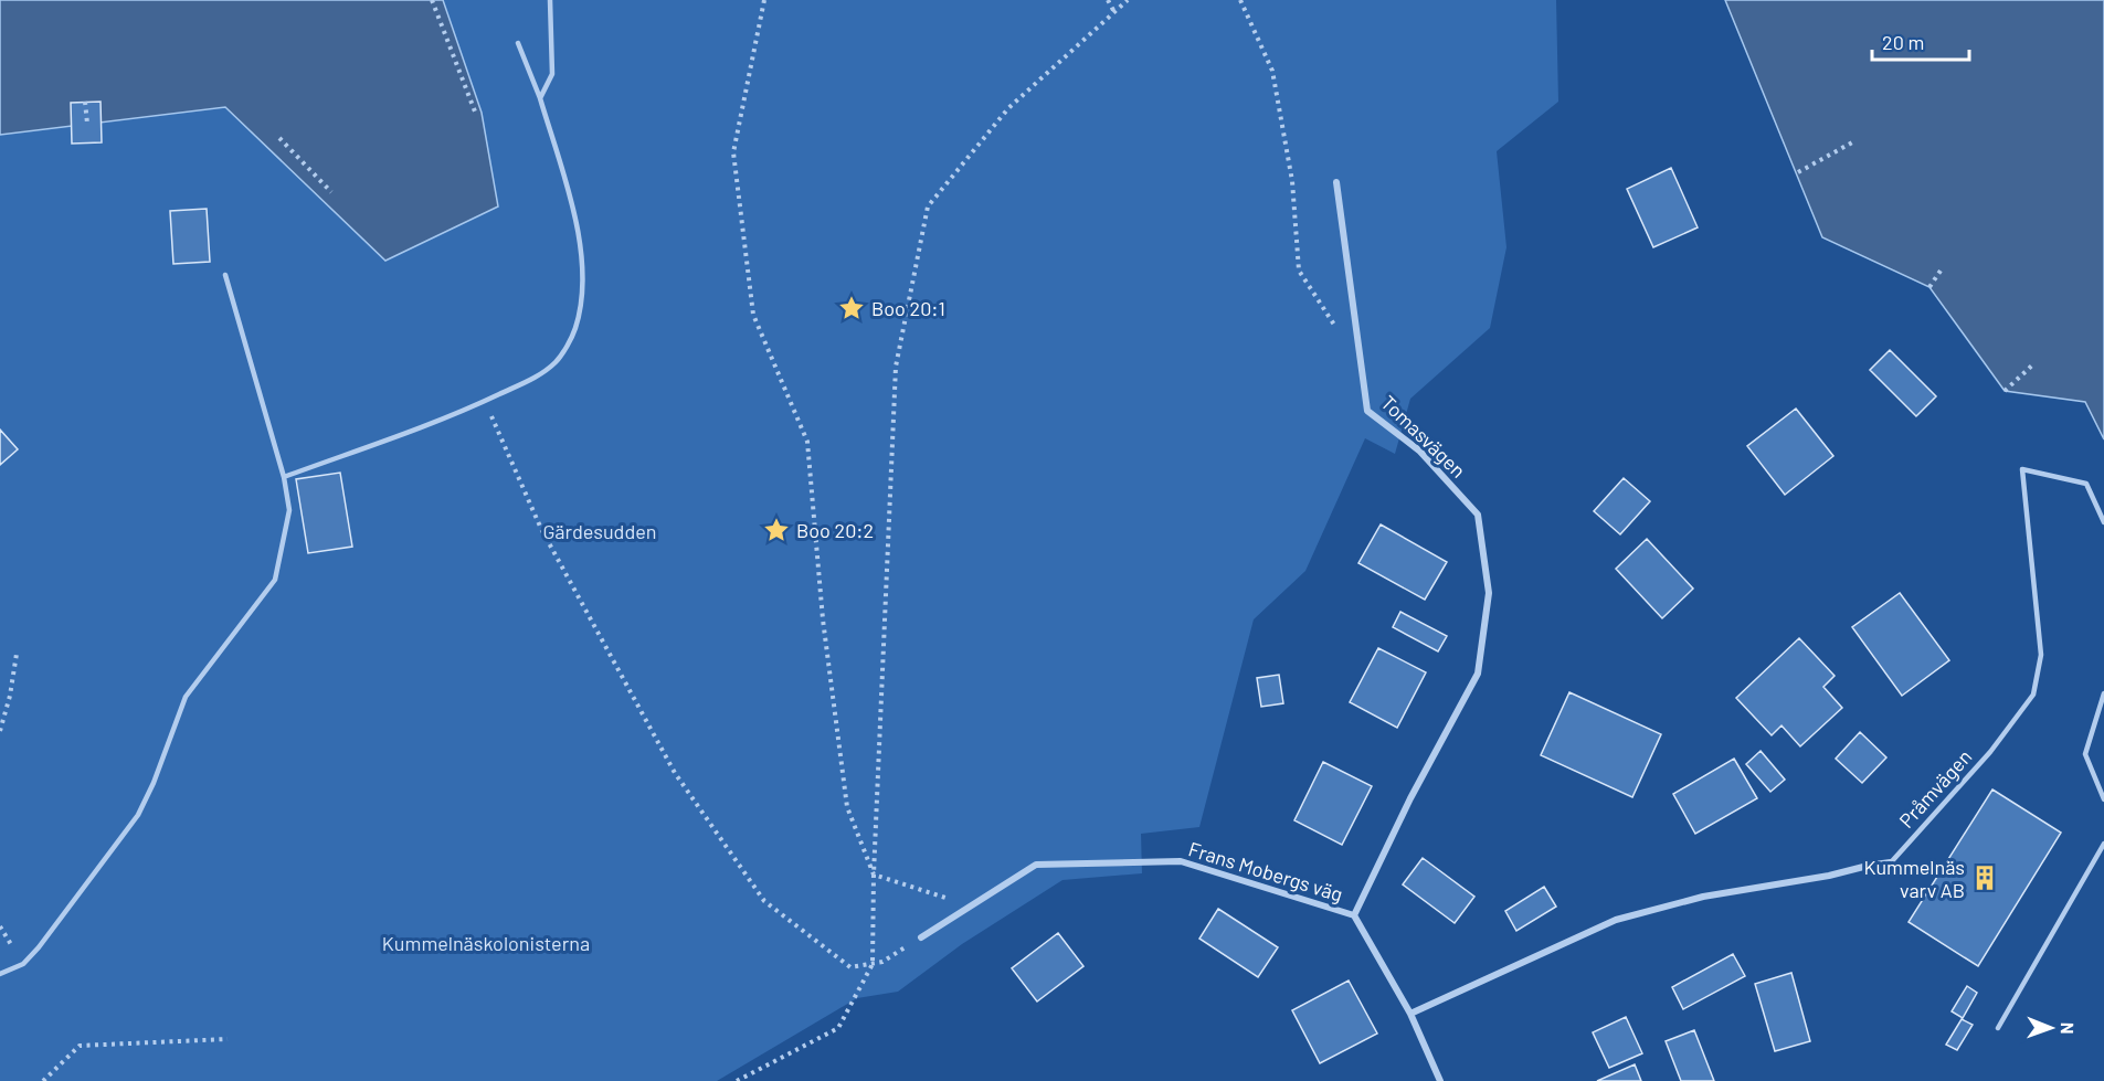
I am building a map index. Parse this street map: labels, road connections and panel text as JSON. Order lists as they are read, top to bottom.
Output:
{
  "streets": {
    "street": ["Tomasvägen", "Pråmvägen", "Frans Mobergs väg"]
  },
  "crossings": [
    ["Tomasvägen", "Frans Mobergs väg"],
    ["Pråmvägen", "Frans Mobergs väg"]
  ],
  "parks": ["Gärdesudden", "Kummelnäskolonisterna"],
  "places": {
    "place": ["Boo 20:1", "Boo 20:2"],
    "building": ["Kummelnäs varv AB"]
  },
  "scale_bar": "20 m",
  "north": "right"
}
